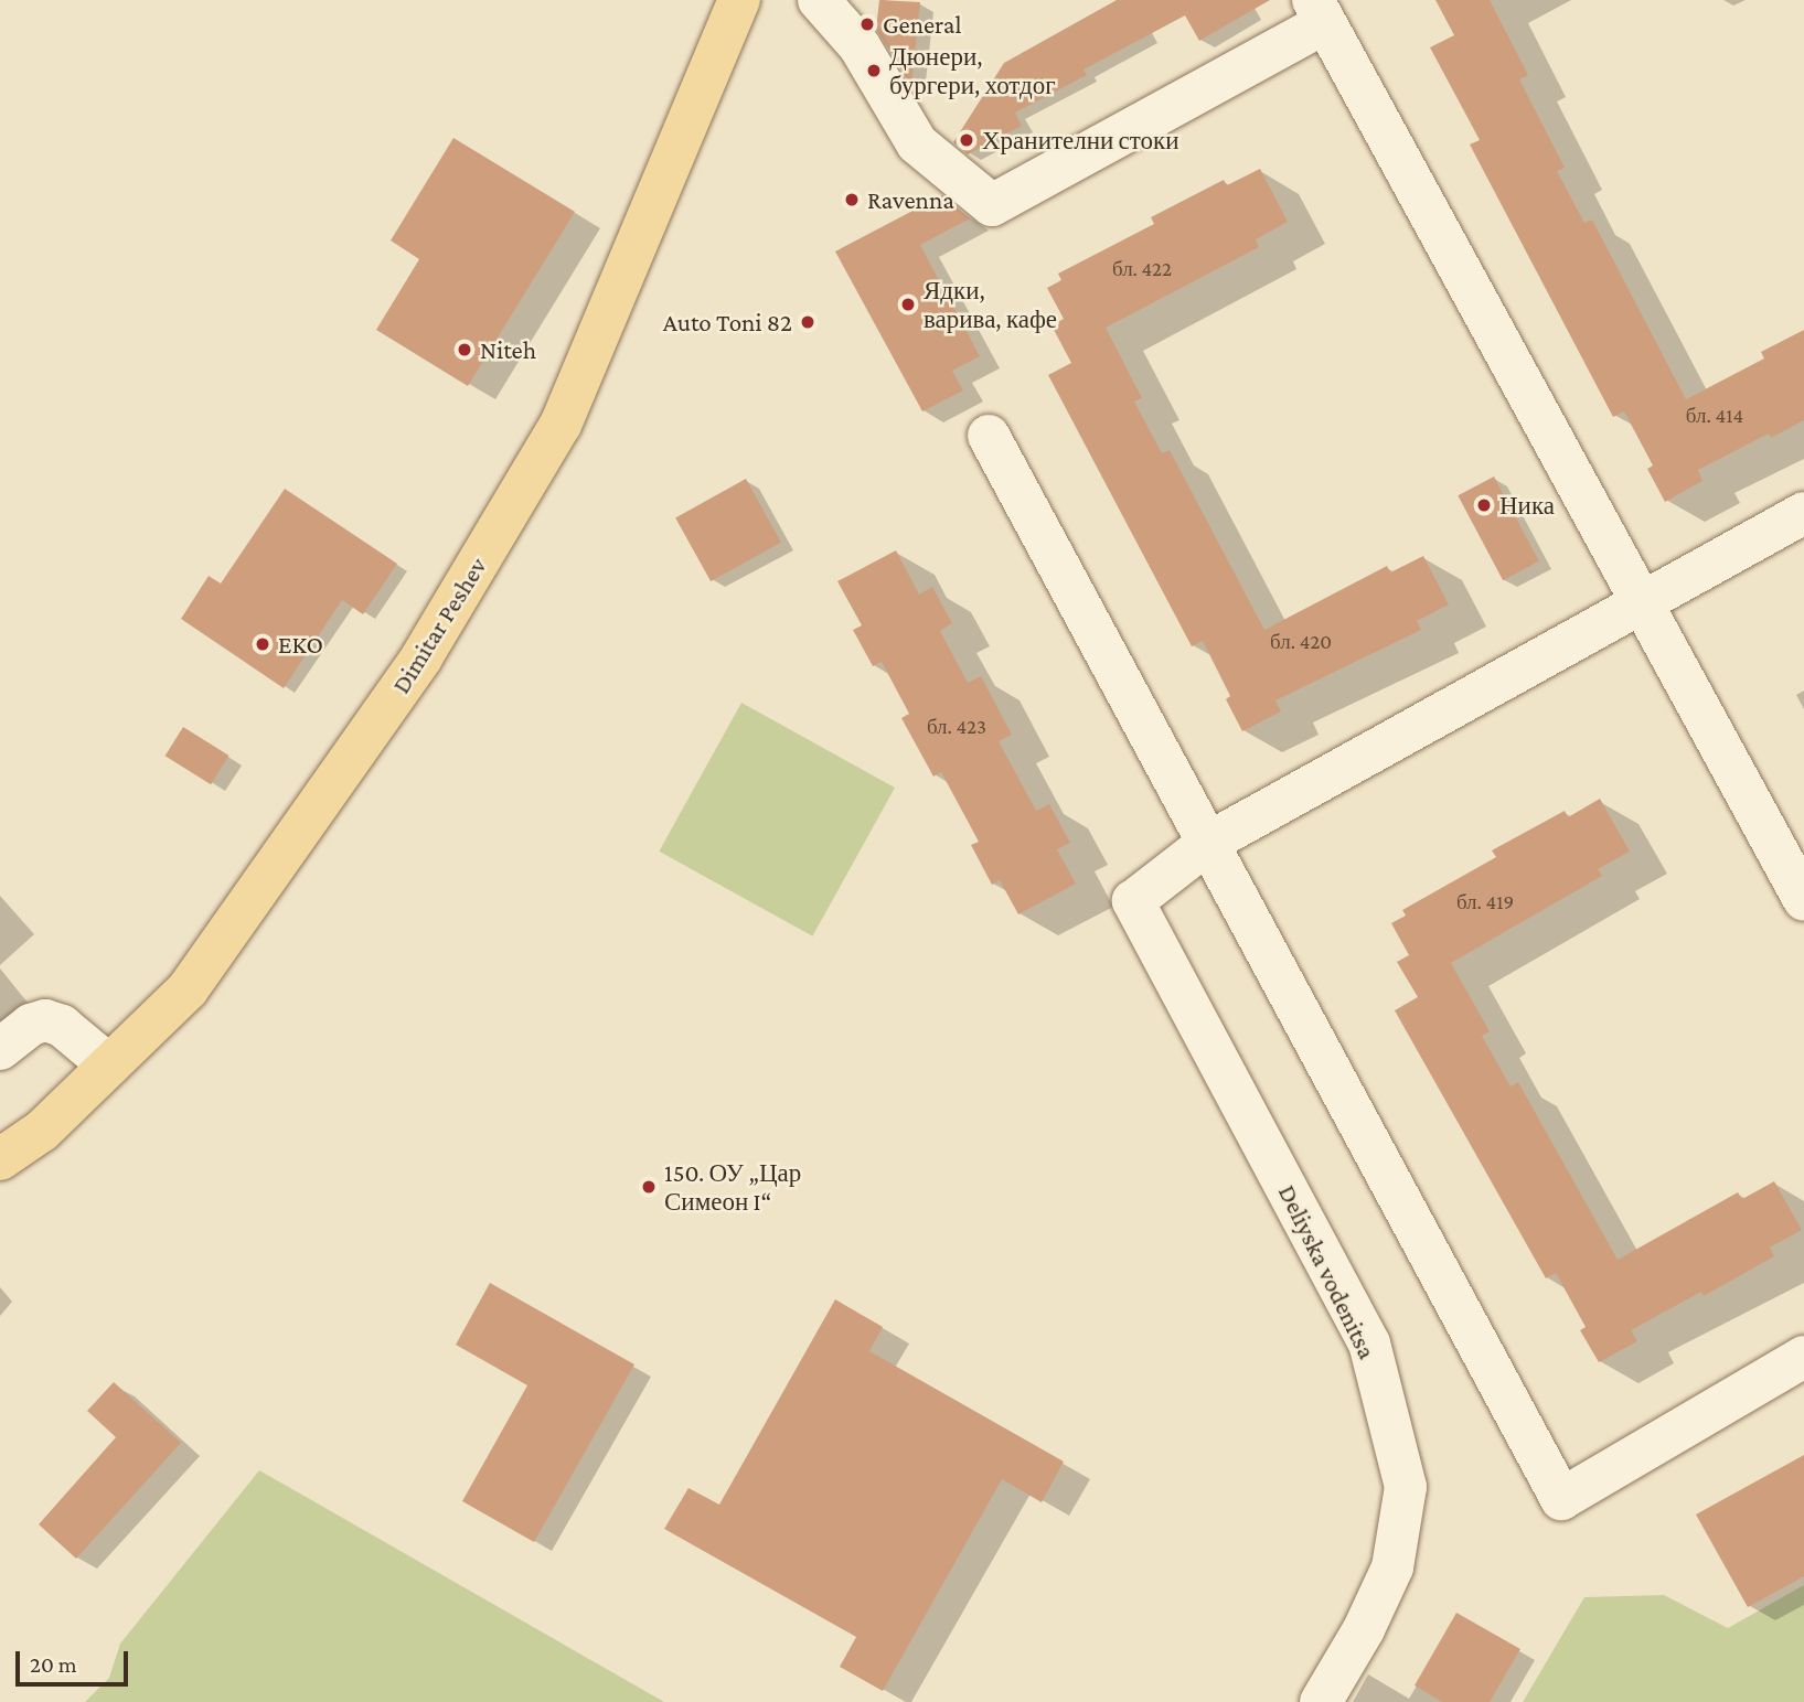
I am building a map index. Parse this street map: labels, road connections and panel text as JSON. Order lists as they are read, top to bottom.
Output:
{
  "streets": {
    "main road": ["Dimitar Peshev"],
    "street": ["Deliyska vodenitsa"]
  },
  "places": [
    "General",
    "Дюнери, бургери, хотдог",
    "Хранителни стоки",
    "Ravenna",
    "Ядки, варива, кафе",
    "Auto Toni 82",
    "Niteh",
    "Ника",
    "EKO",
    "150. ОУ „Цар Симеон I“"
  ],
  "house_numbers": [
    "бл. 422",
    "бл. 414",
    "бл. 420",
    "бл. 423",
    "бл. 419"
  ],
  "scale_bar": "20 m"
}
